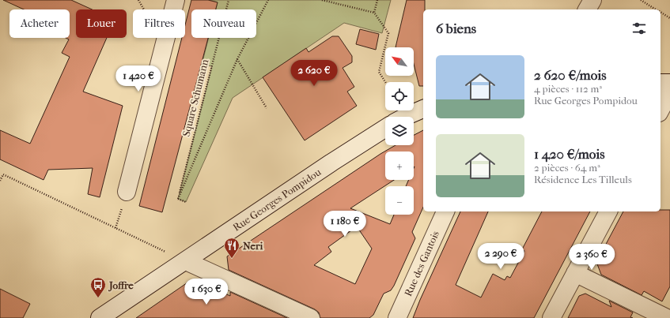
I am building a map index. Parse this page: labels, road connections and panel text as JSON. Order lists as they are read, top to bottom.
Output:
{
  "streets": {
    "street": ["Rue Georges Pompidou", "Rue des Gantois"],
    "path": ["Square Schumann"]
  },
  "places": {
    "restaurant": ["Neri"],
    "bus stop": ["Joffre"]
  },
  "north": "top left",
  "page": {
    "chip": [
      "Acheter",
      "Louer",
      "Filtres",
      "Nouveau"
    ],
    "heading": "6 biens",
    "map_buttons": ["+", "−"],
    "list": [
      {
        "name": "2 620 €/mois",
        "note": "4 pièces · 112 m² · Rue Georges Pompidou"
      },
      {
        "name": "1 420 €/mois",
        "note": "2 pièces · 64 m² · Résidence Les Tilleuls"
      }
    ],
    "price": [
      "2 620 €",
      "1 420 €",
      "1 180 €",
      "2 290 €",
      "2 360 €",
      "1 630 €"
    ]
  }
}
